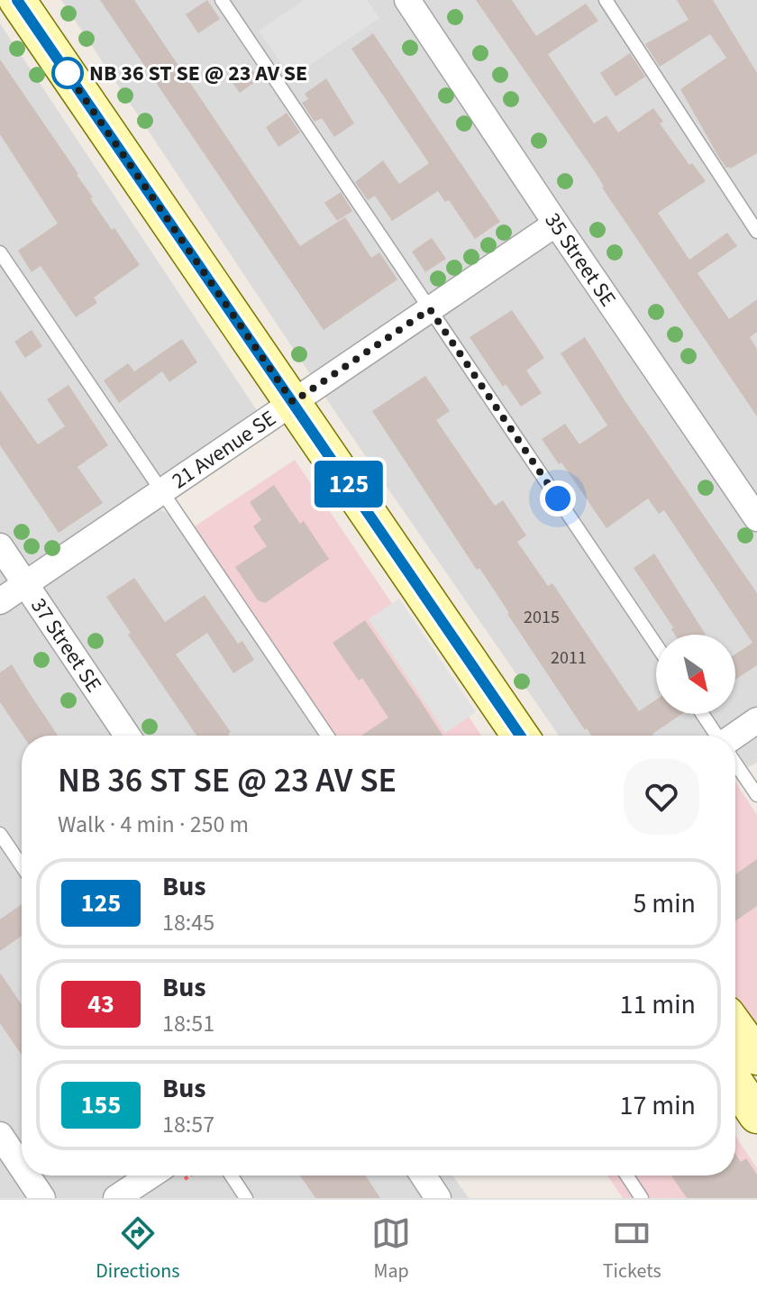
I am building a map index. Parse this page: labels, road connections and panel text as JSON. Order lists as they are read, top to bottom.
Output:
{
  "streets": {
    "street": ["35 Street SE", "21 Avenue SE", "37 Street SE"]
  },
  "crossings": [
    ["35 Street SE", "21 Avenue SE"],
    ["21 Avenue SE", "37 Street SE"]
  ],
  "places": ["NB 36 ST SE @ 23 AV SE"],
  "lines": ["bus line 125"],
  "house_numbers": ["2015", "2011"],
  "north": "bottom right",
  "page": {
    "on_map": "125",
    "heading": ["NB 36 ST SE @ 23 AV SE", "Walk · 4 min · 250 m"],
    "list": [
      {
        "mark": "125",
        "name": "Bus",
        "note": "18:45",
        "value": "5 min"
      },
      {
        "mark": "43",
        "name": "Bus",
        "note": "18:51",
        "value": "11 min"
      },
      {
        "mark": "155",
        "name": "Bus",
        "note": "18:57",
        "value": "17 min"
      }
    ],
    "tabs": ["Directions", "Map", "Tickets"]
  }
}
